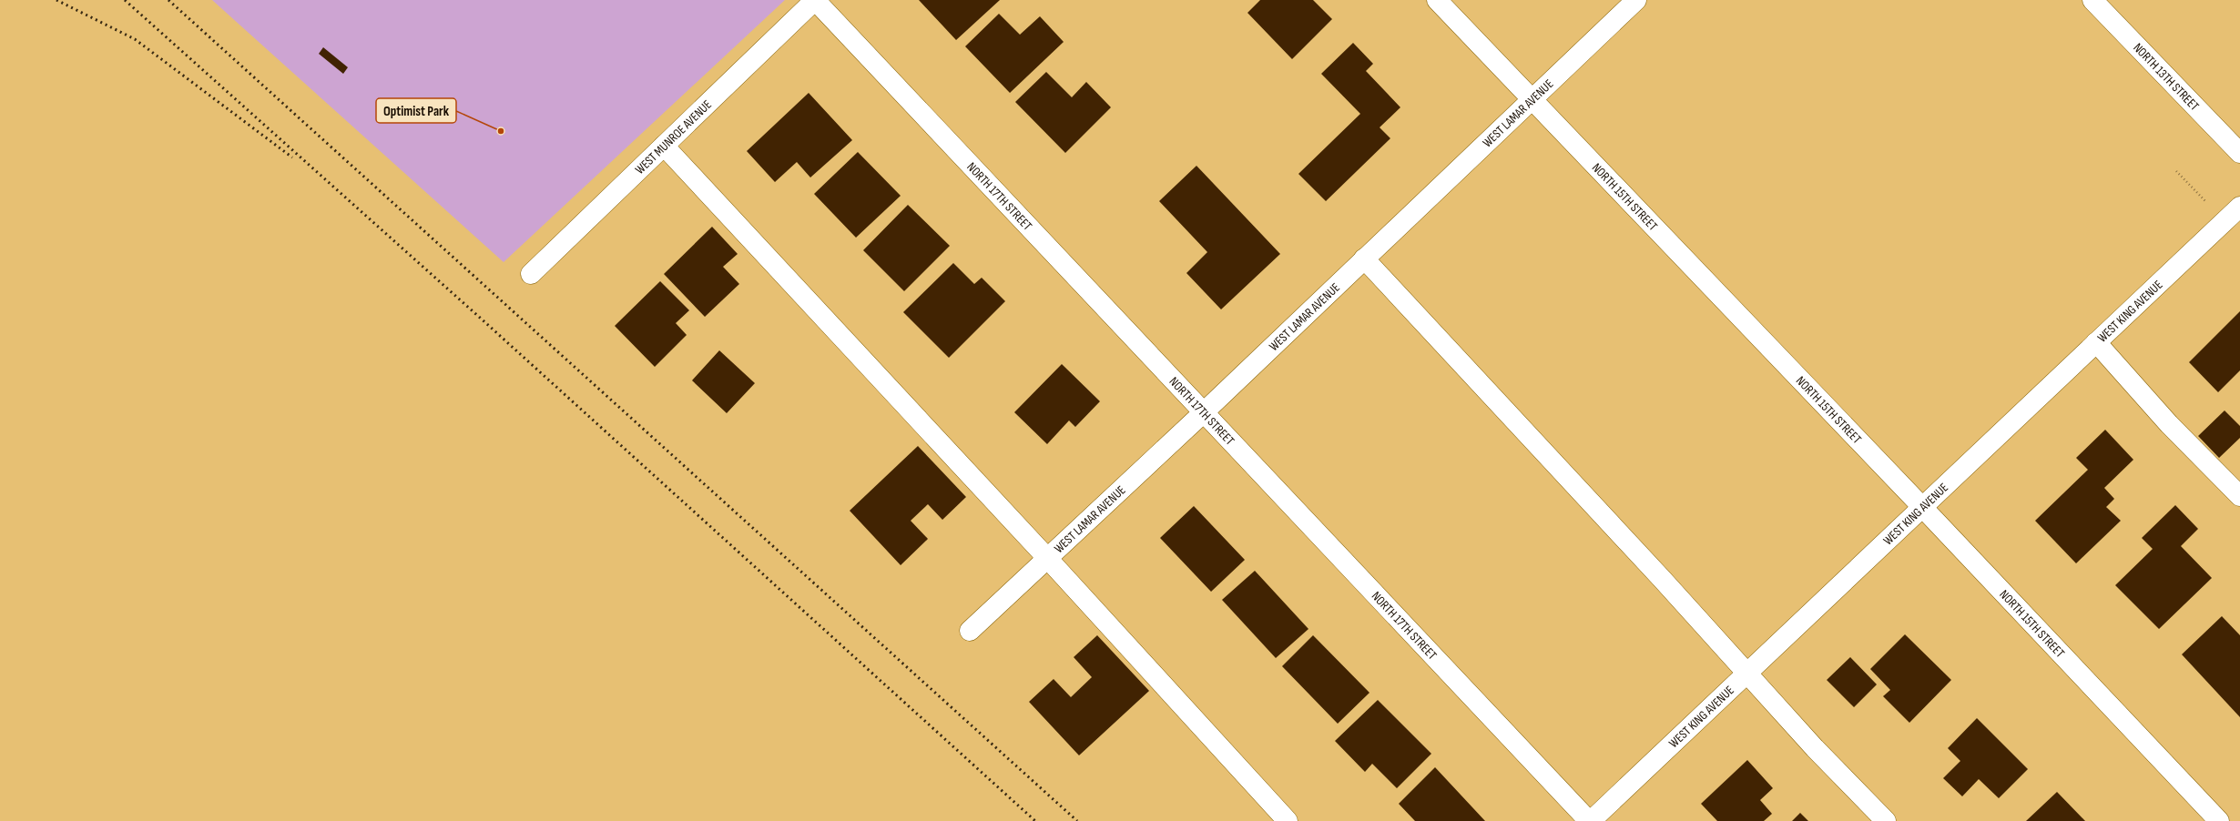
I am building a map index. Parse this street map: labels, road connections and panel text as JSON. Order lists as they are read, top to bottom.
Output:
{
  "streets": {
    "street": [
      "NORTH 13TH STREET",
      "WEST LAMAR AVENUE",
      "WEST MUNROE AVENUE",
      "NORTH 17TH STREET",
      "NORTH 15TH STREET",
      "WEST KING AVENUE"
    ]
  },
  "crossings": [
    ["WEST LAMAR AVENUE", "NORTH 17TH STREET"],
    ["WEST LAMAR AVENUE", "NORTH 15TH STREET"],
    ["WEST MUNROE AVENUE", "NORTH 17TH STREET"],
    ["NORTH 17TH STREET", "WEST KING AVENUE"],
    ["NORTH 15TH STREET", "WEST KING AVENUE"]
  ],
  "places": ["Optimist Park"]
}
